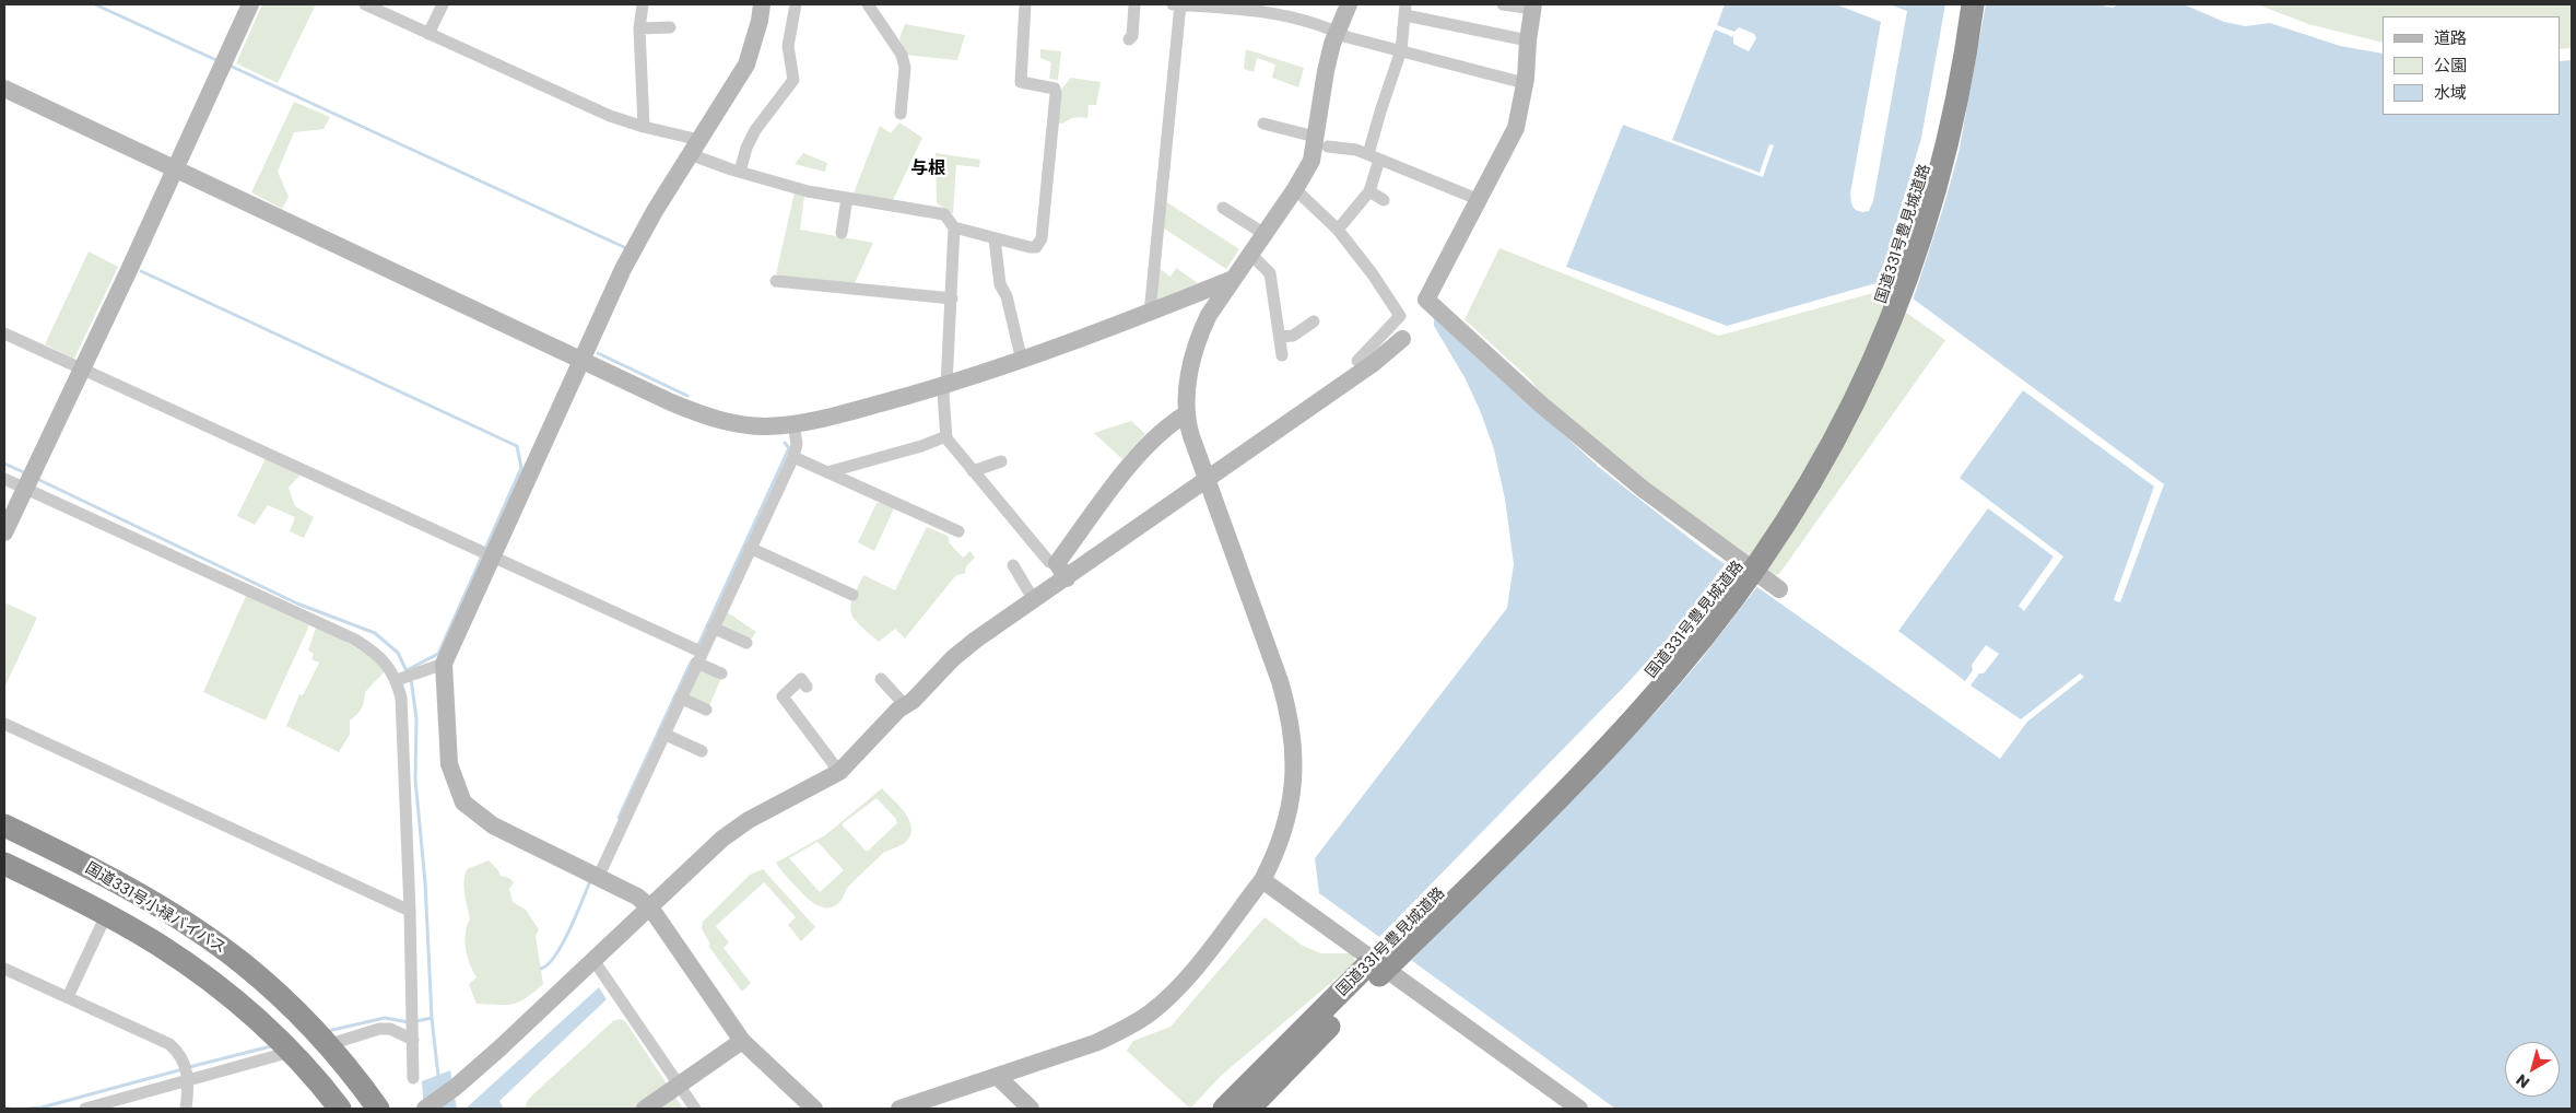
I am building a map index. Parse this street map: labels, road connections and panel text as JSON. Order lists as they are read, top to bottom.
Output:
{
  "streets": {
    "highway": ["国道331号豊見城道路", "国道331号小禄バイパス"]
  },
  "districts": ["与根"],
  "legend": ["道路", "公園", "水域"],
  "north": "bottom left"
}
